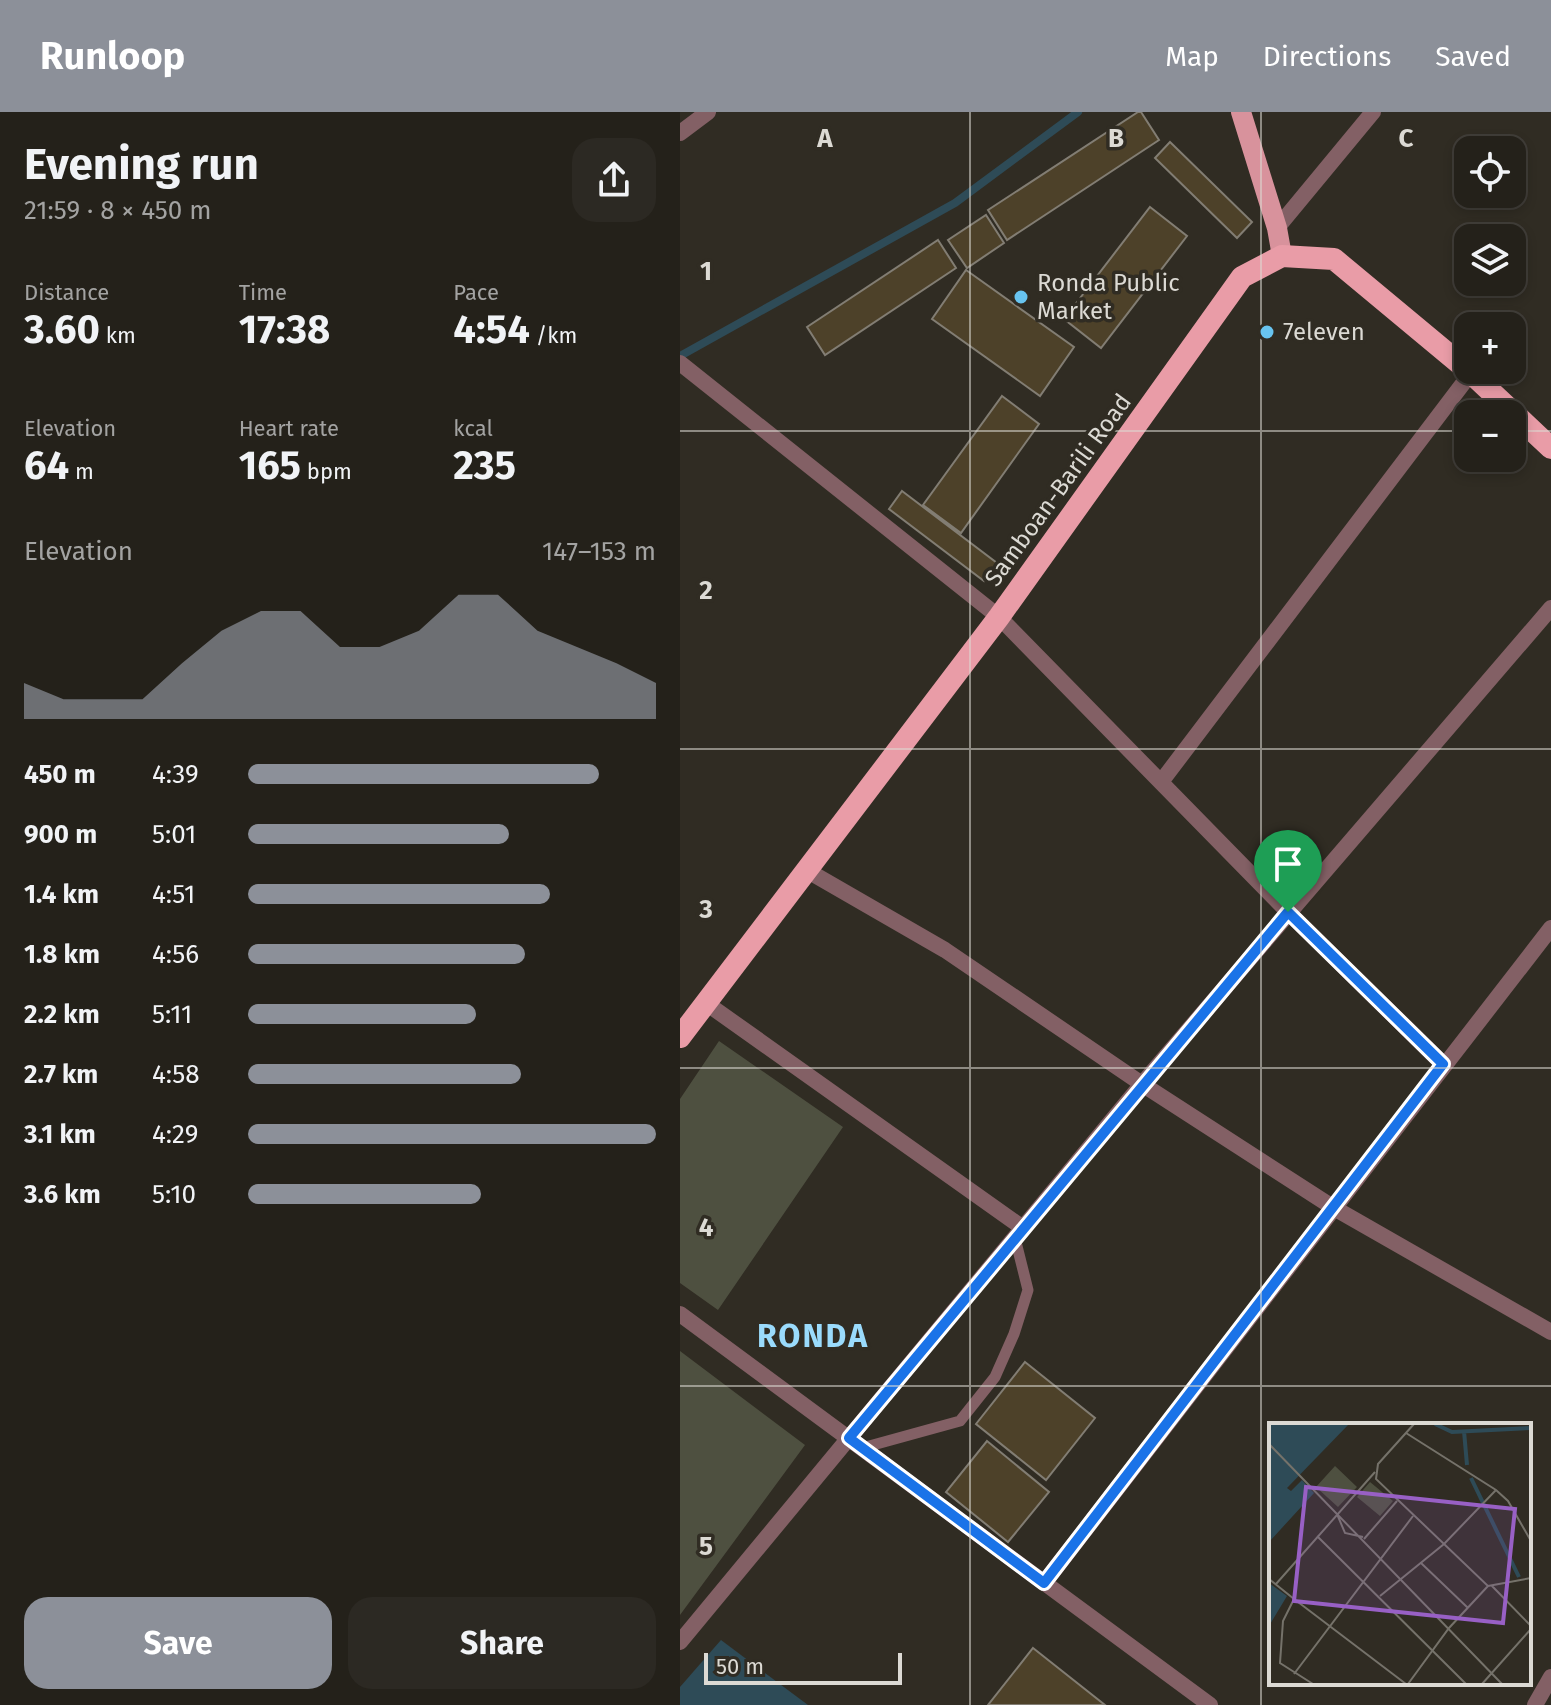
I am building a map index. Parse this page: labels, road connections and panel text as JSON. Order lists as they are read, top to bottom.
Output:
{
  "streets": {
    "highway": ["Samboan-Barili Road"]
  },
  "districts": ["RONDA"],
  "places": ["Ronda Public Market", "7eleven"],
  "scale_bar": "50 m",
  "page": {
    "header": "Runloop",
    "nav": ["Map", "Directions", "Saved"],
    "heading": ["Evening run", "21:59 · 8 × 450 m"],
    "map_buttons": ["+", "−"],
    "stats": [
      ["Distance", "3.60 km"],
      ["Time", "17:38"],
      ["Pace", "4:54 /km"],
      ["Elevation", "64 m"],
      ["Heart rate", "165 bpm"],
      ["kcal", "235"]
    ],
    "chart": ["Elevation", "147–153 m"],
    "list": [
      {
        "name": "450 m",
        "note": "4:39"
      },
      {
        "name": "900 m",
        "note": "5:01"
      },
      {
        "name": "1.4 km",
        "note": "4:51"
      },
      {
        "name": "1.8 km",
        "note": "4:56"
      },
      {
        "name": "2.2 km",
        "note": "5:11"
      },
      {
        "name": "2.7 km",
        "note": "4:58"
      },
      {
        "name": "3.1 km",
        "note": "4:29"
      },
      {
        "name": "3.6 km",
        "note": "5:10"
      }
    ],
    "buttons": ["Save", "Share"],
    "scale": "50 m"
  },
  "grid": {
    "columns": ["A", "B", "C"],
    "rows": [
      "1",
      "2",
      "3",
      "4",
      "5"
    ]
  }
}
